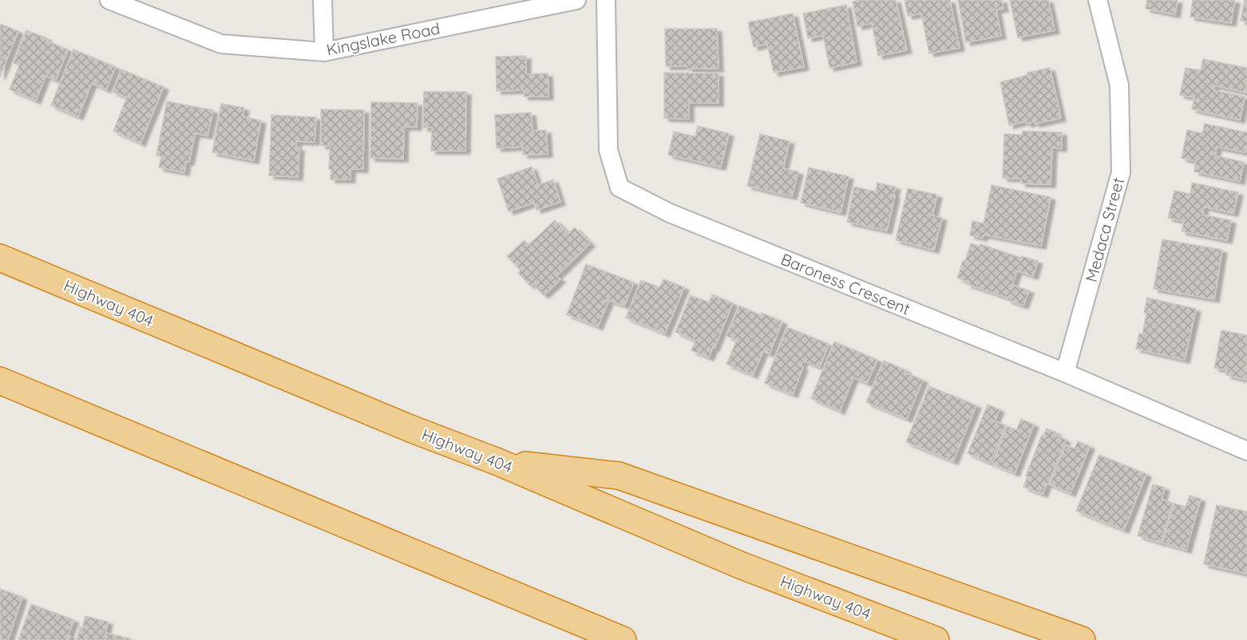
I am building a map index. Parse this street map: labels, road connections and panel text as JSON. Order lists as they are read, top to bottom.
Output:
{
  "streets": {
    "highway": ["Highway 404"],
    "street": ["Kingslake Road", "Medaca Street", "Baroness Crescent"]
  },
  "crossings": [
    ["Medaca Street", "Baroness Crescent"]
  ]
}
